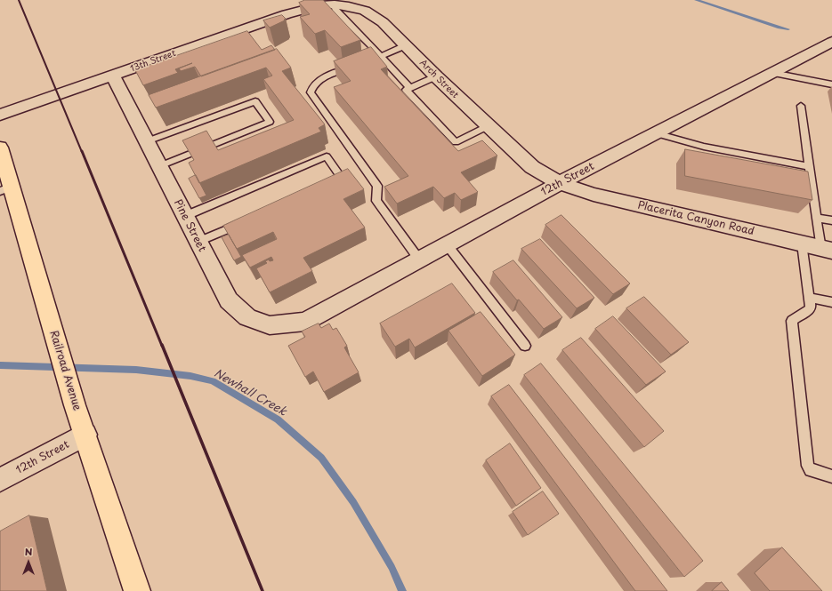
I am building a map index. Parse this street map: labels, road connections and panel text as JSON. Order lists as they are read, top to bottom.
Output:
{
  "streets": {
    "main road": ["Railroad Avenue"],
    "street": [
      "13th Street",
      "Arch Street",
      "12th Street",
      "Placerita Canyon Road",
      "Pine Street"
    ]
  },
  "crossings": [
    ["13th Street", "Arch Street"],
    ["13th Street", "Pine Street"],
    ["Arch Street", "12th Street"],
    ["Arch Street", "Placerita Canyon Road"],
    ["12th Street", "Placerita Canyon Road"],
    ["12th Street", "Pine Street"],
    ["12th Street", "Railroad Avenue"]
  ],
  "water": ["Newhall Creek"],
  "north": "top"
}
